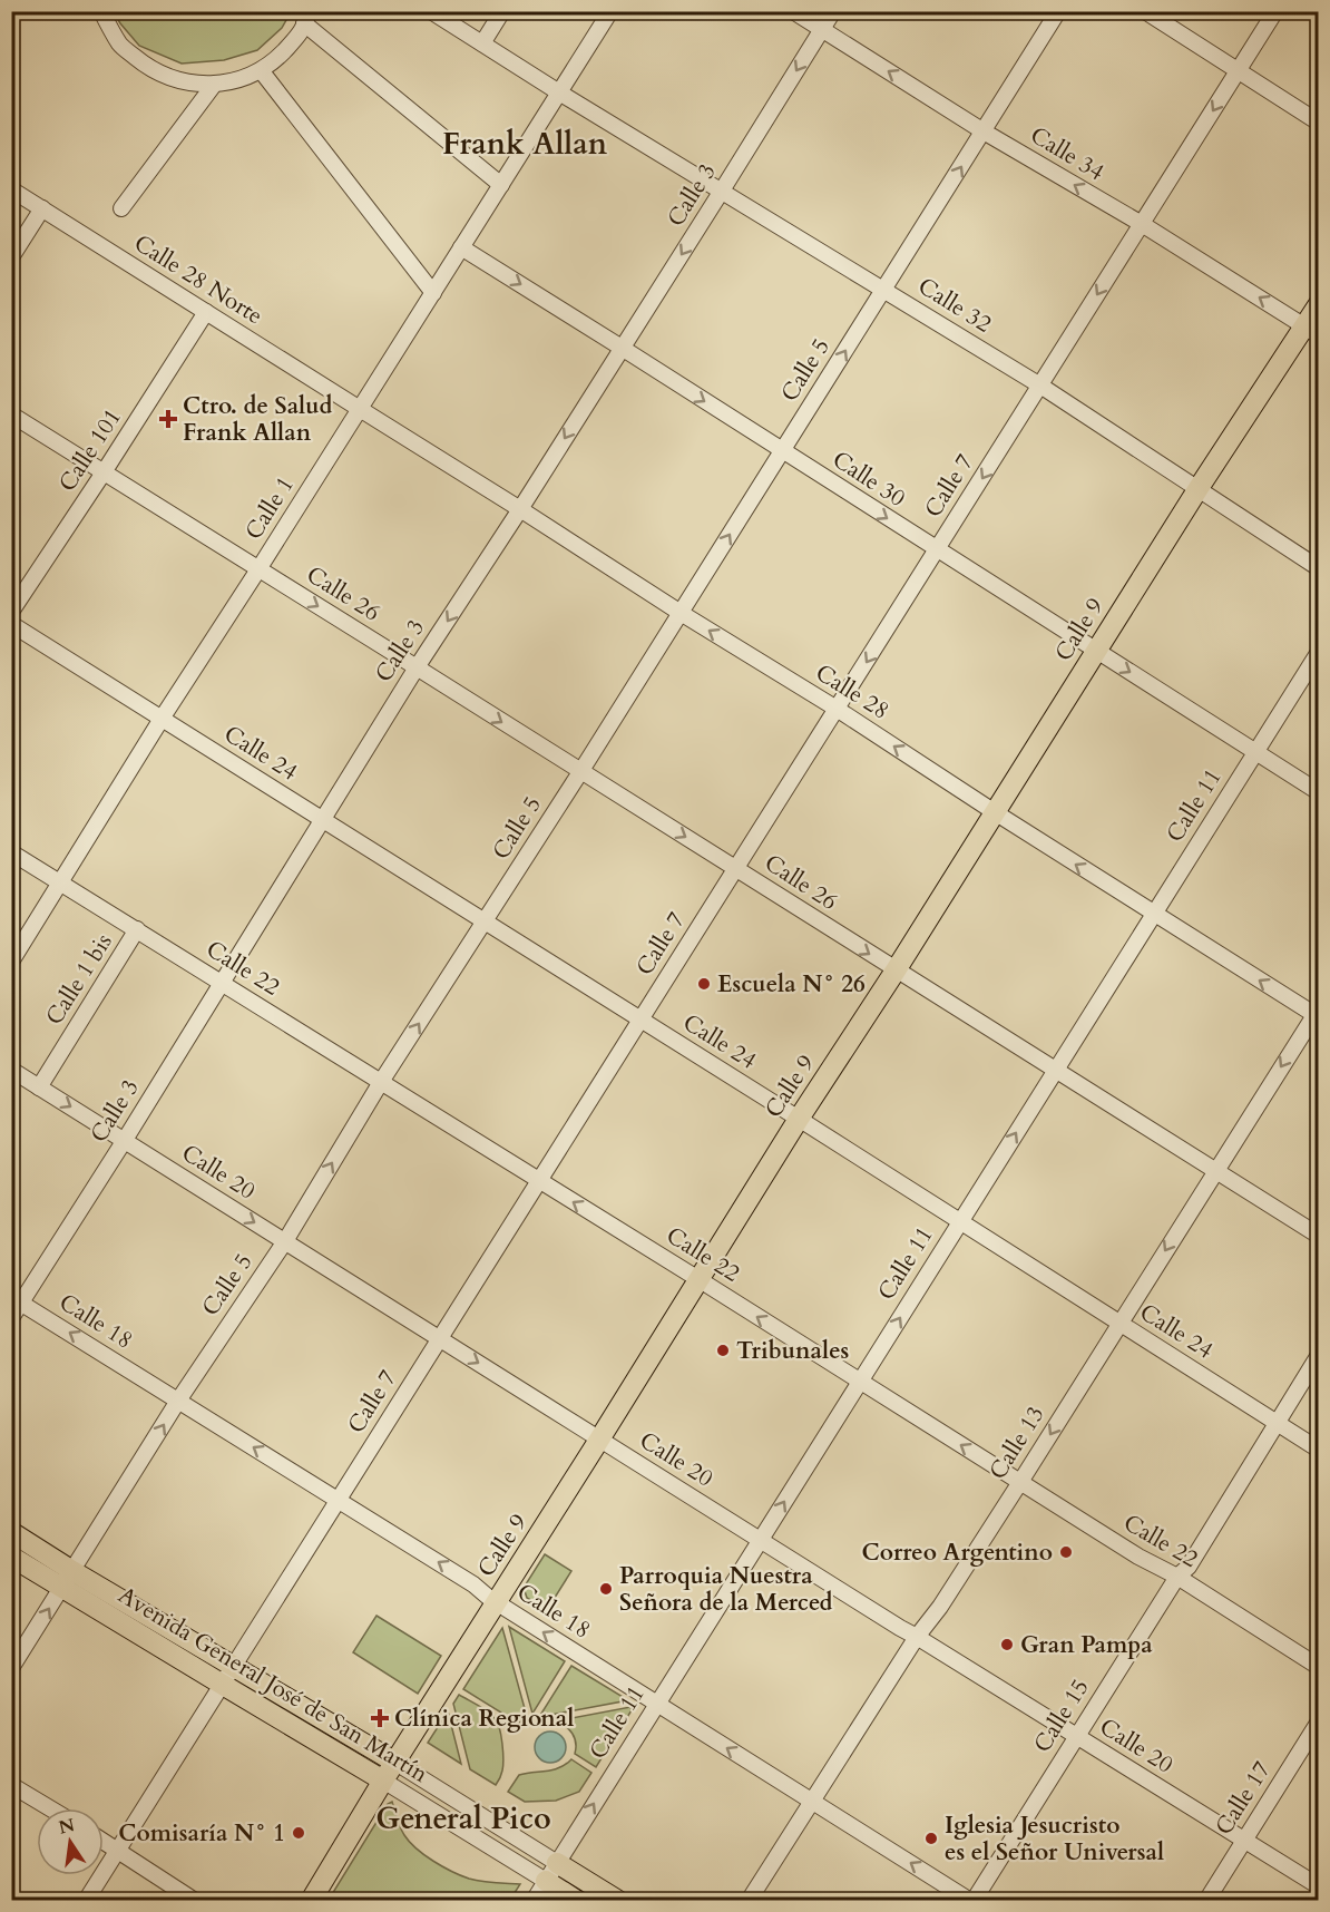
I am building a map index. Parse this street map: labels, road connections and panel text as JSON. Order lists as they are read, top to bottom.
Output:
{
  "streets": {
    "main road": ["Calle 9", "Avenida General José de San Martín"],
    "street": [
      "Calle 34",
      "Calle 3",
      "Calle 28 Norte",
      "Calle 32",
      "Calle 5",
      "Calle 101",
      "Calle 30",
      "Calle 7",
      "Calle 1",
      "Calle 26",
      "Calle 28",
      "Calle 24",
      "Calle 11",
      "Calle 22",
      "Calle 1 bis",
      "Calle 20",
      "Calle 18",
      "Calle 13",
      "Calle 15",
      "Calle 17"
    ]
  },
  "crossings": [
    ["Calle 34", "Calle 3"],
    ["Calle 34", "Calle 5"],
    ["Calle 34", "Calle 7"],
    ["Calle 34", "Calle 9"],
    ["Calle 3", "Calle 32"],
    ["Calle 3", "Calle 30"],
    ["Calle 3", "Calle 26"],
    ["Calle 3", "Calle 28"],
    ["Calle 3", "Calle 24"],
    ["Calle 3", "Calle 22"],
    ["Calle 3", "Calle 20"],
    ["Calle 3", "Calle 18"],
    ["Calle 28 Norte", "Calle 101"],
    ["Calle 28 Norte", "Calle 1"],
    ["Calle 28 Norte", "Calle 28"],
    ["Calle 32", "Calle 5"],
    ["Calle 32", "Calle 7"],
    ["Calle 32", "Calle 1"],
    ["Calle 32", "Calle 9"],
    ["Calle 5", "Calle 30"],
    ["Calle 5", "Calle 26"],
    ["Calle 5", "Calle 28"],
    ["Calle 5", "Calle 24"],
    ["Calle 5", "Calle 22"],
    ["Calle 5", "Calle 20"],
    ["Calle 5", "Calle 18"],
    ["Calle 5", "Avenida General José de San Martín"],
    ["Calle 101", "Calle 26"],
    ["Calle 30", "Calle 7"],
    ["Calle 30", "Calle 1"],
    ["Calle 30", "Calle 9"],
    ["Calle 30", "Calle 11"],
    ["Calle 7", "Calle 26"],
    ["Calle 7", "Calle 28"],
    ["Calle 7", "Calle 24"],
    ["Calle 7", "Calle 22"],
    ["Calle 7", "Calle 20"],
    ["Calle 7", "Calle 18"],
    ["Calle 7", "Avenida General José de San Martín"],
    ["Calle 1", "Calle 26"],
    ["Calle 1", "Calle 28"],
    ["Calle 1", "Calle 24"],
    ["Calle 1", "Calle 22"],
    ["Calle 26", "Calle 9"],
    ["Calle 26", "Calle 11"],
    ["Calle 26", "Calle 13"],
    ["Calle 9", "Calle 28"],
    ["Calle 9", "Calle 24"],
    ["Calle 9", "Calle 22"],
    ["Calle 9", "Calle 20"],
    ["Calle 9", "Calle 18"],
    ["Calle 9", "Avenida General José de San Martín"],
    ["Calle 28", "Calle 11"],
    ["Calle 28", "Calle 13"],
    ["Calle 24", "Calle 11"],
    ["Calle 24", "Calle 13"],
    ["Calle 24", "Calle 15"],
    ["Calle 11", "Calle 22"],
    ["Calle 11", "Calle 20"],
    ["Calle 11", "Calle 18"],
    ["Calle 11", "Avenida General José de San Martín"],
    ["Calle 22", "Calle 1 bis"],
    ["Calle 22", "Calle 13"],
    ["Calle 22", "Calle 15"],
    ["Calle 1 bis", "Calle 20"],
    ["Calle 20", "Calle 13"],
    ["Calle 20", "Calle 15"],
    ["Calle 20", "Calle 17"],
    ["Calle 18", "Calle 13"],
    ["Calle 18", "Calle 15"]
  ],
  "one_way": [
    "Calle 34",
    "Calle 3",
    "Calle 5",
    "Calle 30",
    "Calle 26",
    "Calle 28",
    "Calle 11",
    "Calle 22",
    "Calle 18",
    "Calle 13"
  ],
  "districts": ["Frank Allan", "General Pico"],
  "places": {
    "health": ["Ctro. de Salud Frank Allan", "Clínica Regional"],
    "other": [
      "Escuela N° 26",
      "Tribunales",
      "Correo Argentino",
      "Parroquia Nuestra Señora de la Merced",
      "Gran Pampa",
      "Comisaría N° 1",
      "Iglesia Jesucristo es el Señor Universal"
    ]
  },
  "north": "top"
}
